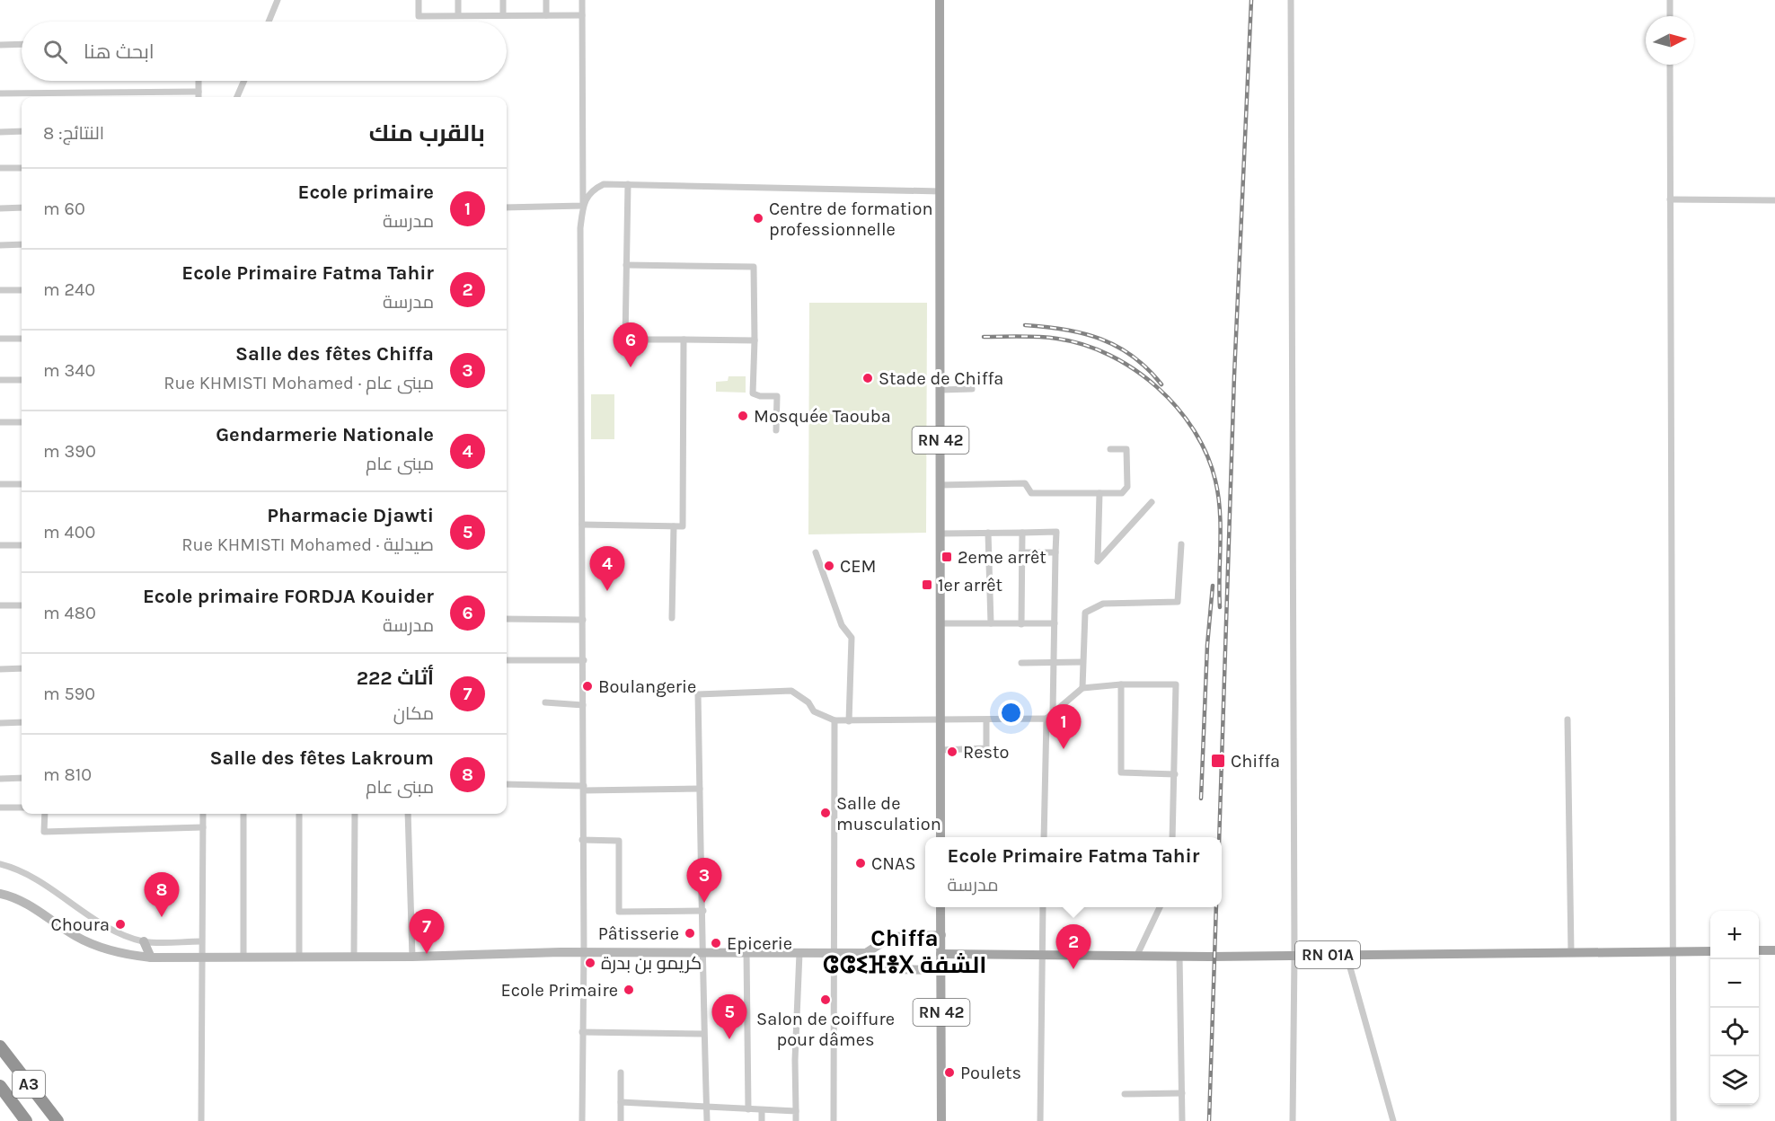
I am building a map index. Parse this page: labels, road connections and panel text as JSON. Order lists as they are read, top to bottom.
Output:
{
  "streets": {
    "highway": ["A3"],
    "main road": ["RN 42", "RN 01A"]
  },
  "crossings": [
    ["RN 42", "RN 01A"]
  ],
  "districts": ["Chiffa ⵛⵛⵉⴼⴻⵝ الشفة"],
  "places": {
    "other": [
      "Centre de formation professionnelle",
      "Stade de Chiffa",
      "Mosquée Taouba",
      "CEM",
      "Boulangerie",
      "Resto",
      "Salle de musculation",
      "CNAS",
      "Choura",
      "Pâtisserie",
      "Epicerie",
      "كريمو بن بدرة",
      "Ecole Primaire",
      "Salon de coiffure pour dâmes",
      "Poulets"
    ],
    "transit": ["2eme arrêt", "1er arrêt", "Chiffa"]
  },
  "north": "right",
  "page": {
    "search": "ابحث هنا",
    "heading": ["بالقرب منك", "النتائج: 8"],
    "list": [
      {
        "mark": "1",
        "name": "Ecole primaire",
        "note": "مدرسة",
        "value": "60 m"
      },
      {
        "mark": "2",
        "name": "Ecole Primaire Fatma Tahir",
        "note": "مدرسة",
        "value": "240 m"
      },
      {
        "mark": "3",
        "name": "Salle des fêtes Chiffa",
        "note": "مبنى عام · Rue KHMISTI Mohamed",
        "value": "340 m"
      },
      {
        "mark": "4",
        "name": "Gendarmerie Nationale",
        "note": "مبنى عام",
        "value": "390 m"
      },
      {
        "mark": "5",
        "name": "Pharmacie Djawti",
        "note": "صيدلية · Rue KHMISTI Mohamed",
        "value": "400 m"
      },
      {
        "mark": "6",
        "name": "Ecole primaire FORDJA Kouider",
        "note": "مدرسة",
        "value": "480 m"
      },
      {
        "mark": "7",
        "name": "أثاث 222",
        "note": "مكان",
        "value": "590 m"
      },
      {
        "mark": "8",
        "name": "Salle des fêtes Lakroum",
        "note": "مبنى عام",
        "value": "810 m"
      }
    ],
    "pins": [
      "6",
      "4",
      "1",
      "3",
      "8",
      "7",
      "2",
      "5"
    ],
    "popup": ["Ecole Primaire Fatma Tahir", "مدرسة"],
    "map_buttons": ["+", "−"]
  }
}
